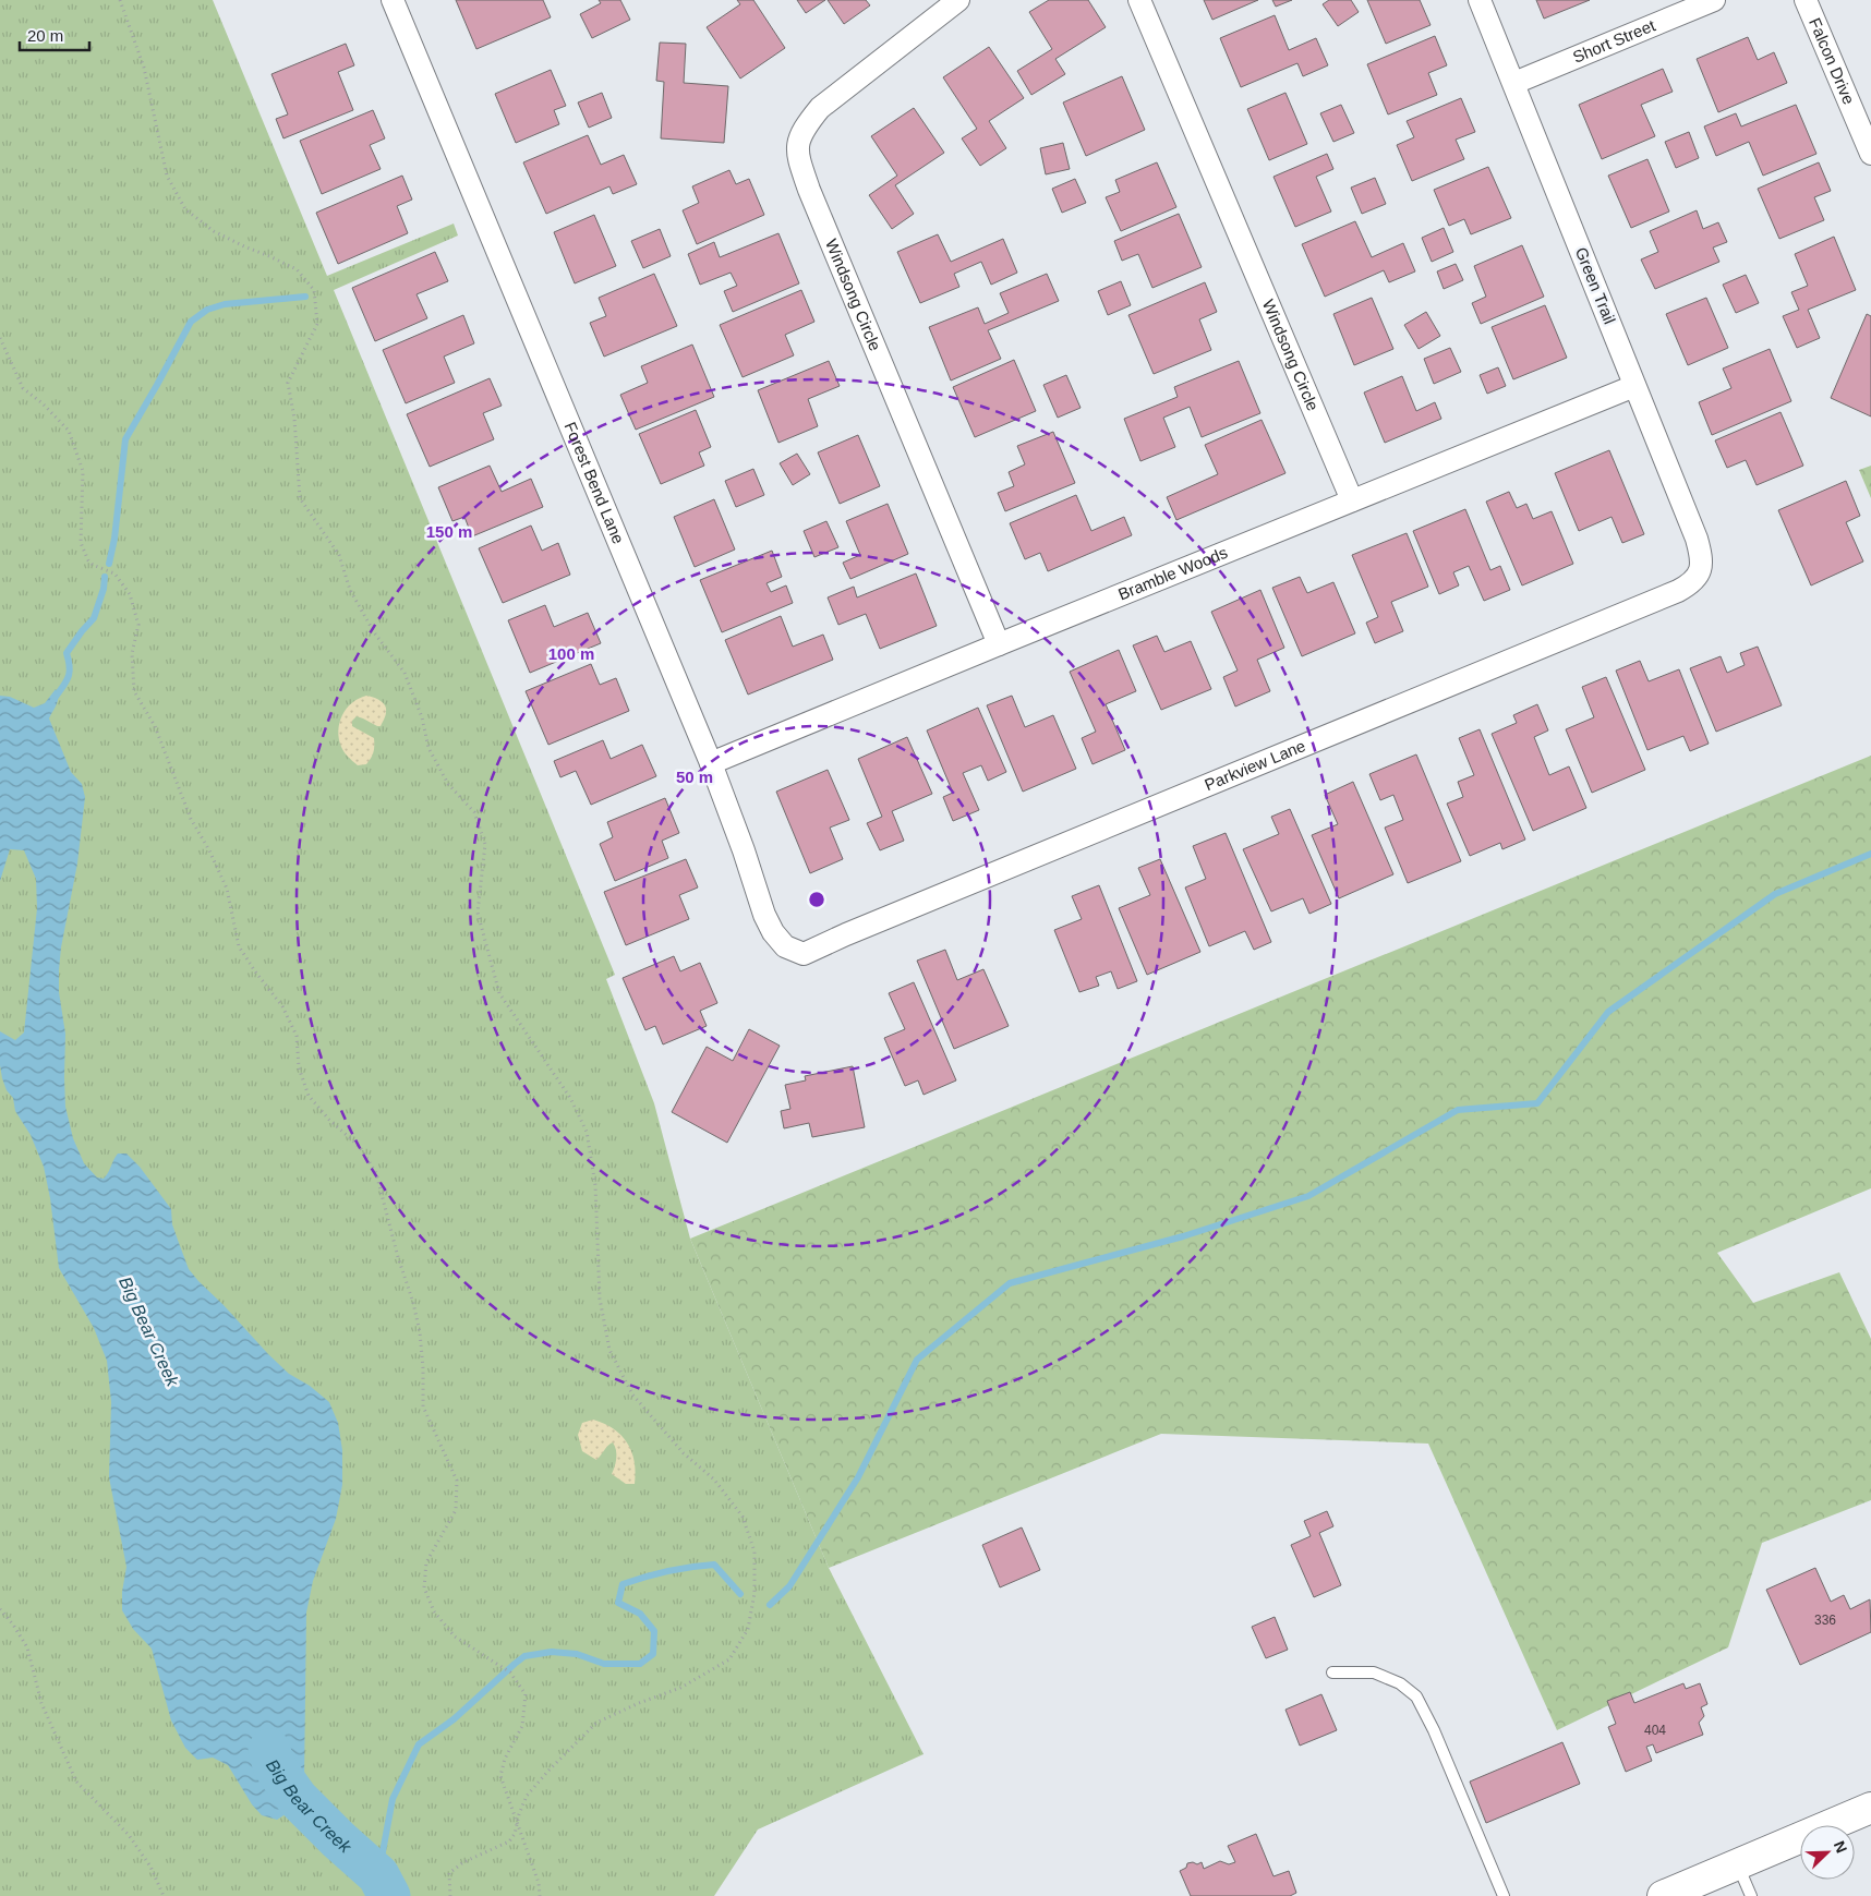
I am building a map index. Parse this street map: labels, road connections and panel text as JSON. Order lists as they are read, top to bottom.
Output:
{
  "streets": {
    "street": [
      "Short Street",
      "Falcon Drive",
      "Green Trail",
      "Windsong Circle",
      "Forest Bend Lane",
      "Bramble Woods",
      "Parkview Lane"
    ]
  },
  "crossings": [
    ["Short Street", "Green Trail"],
    ["Green Trail", "Bramble Woods"],
    ["Green Trail", "Parkview Lane"],
    ["Windsong Circle", "Bramble Woods"],
    ["Forest Bend Lane", "Bramble Woods"],
    ["Forest Bend Lane", "Parkview Lane"]
  ],
  "water": ["Big Bear Creek"],
  "house_numbers": ["336", "404"],
  "scale_bar": "20 m",
  "north": "top right",
  "rings": ["150 m", "100 m", "50 m"]
}
